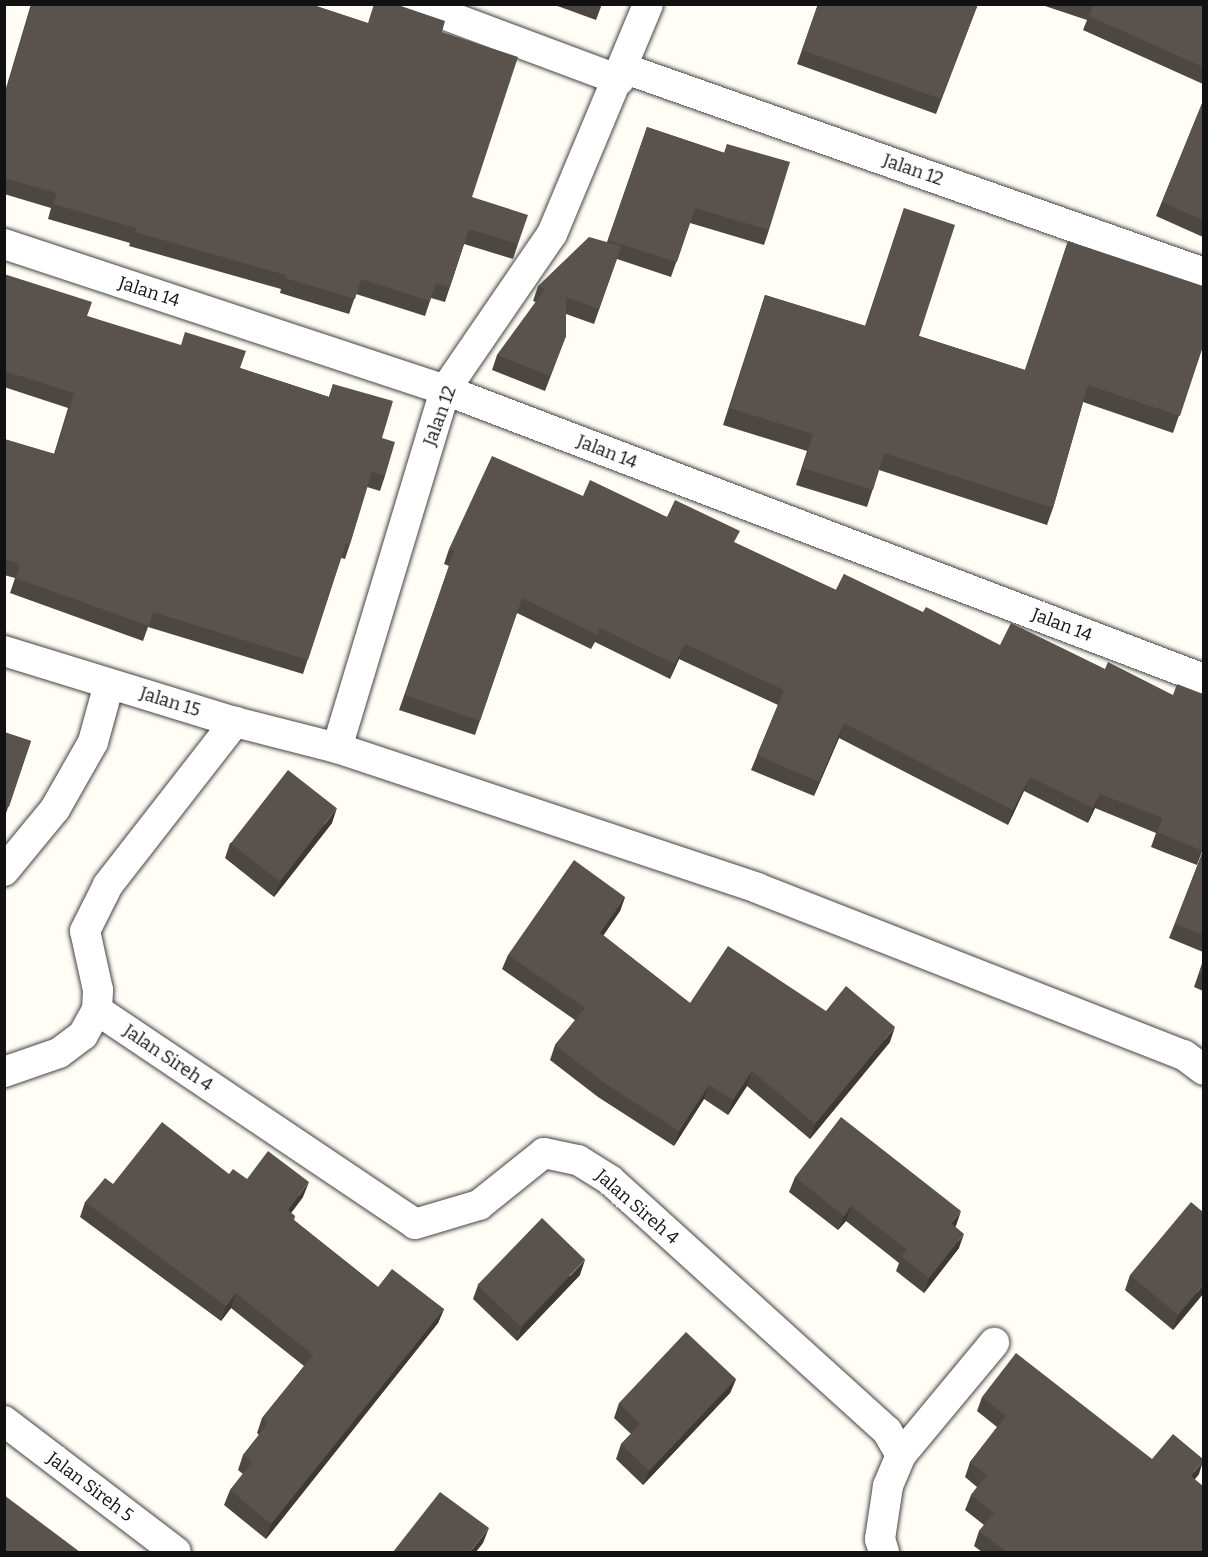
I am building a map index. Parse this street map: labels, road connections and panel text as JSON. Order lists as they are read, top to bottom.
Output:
{
  "streets": {
    "street": [
      "Jalan 12",
      "Jalan 14",
      "Jalan 15",
      "Jalan Sireh 4",
      "Jalan Sireh 5"
    ]
  },
  "crossings": [
    ["Jalan 12", "Jalan 14"],
    ["Jalan 12", "Jalan 15"]
  ]
}
